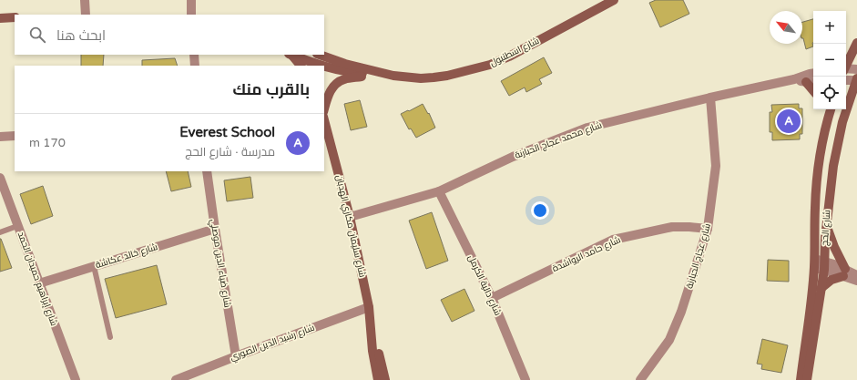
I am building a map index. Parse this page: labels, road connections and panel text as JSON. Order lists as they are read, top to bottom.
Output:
{
  "streets": {
    "street": [
      "شارع اسطنبول",
      "شارع محمد عجاج الحبارنة",
      "شارع سليمان مكازي الهدبان",
      "شارع الحج",
      "شارع حامد الرواشدة",
      "شارع خالد عكاشة",
      "شارع عجاج الحبارنة",
      "شارع ضياء الدين موصلي",
      "شارع إبراهيم حميدان الحمد",
      "شارع دالية الكرمل",
      "شارع رشيد الدين الصوري"
    ]
  },
  "crossings": [
    ["شارع محمد عجاج الحبارنة", "شارع سليمان مكازي الهدبان"],
    ["شارع محمد عجاج الحبارنة", "شارع عجاج الحبارنة"],
    ["شارع محمد عجاج الحبارنة", "شارع دالية الكرمل"],
    ["شارع سليمان مكازي الهدبان", "شارع رشيد الدين الصوري"],
    ["شارع حامد الرواشدة", "شارع عجاج الحبارنة"],
    ["شارع حامد الرواشدة", "شارع دالية الكرمل"],
    ["شارع خالد عكاشة", "شارع ضياء الدين موصلي"],
    ["شارع خالد عكاشة", "شارع إبراهيم حميدان الحمد"],
    ["شارع ضياء الدين موصلي", "شارع رشيد الدين الصوري"]
  ],
  "north": "top left",
  "page": {
    "map_buttons": ["+", "−"],
    "search": "ابحث هنا",
    "heading": "بالقرب منك",
    "pins": "A",
    "list": [
      {
        "mark": "A",
        "name": "Everest School",
        "note": "مدرسة · شارع الحج",
        "value": "170 m"
      }
    ]
  }
}
